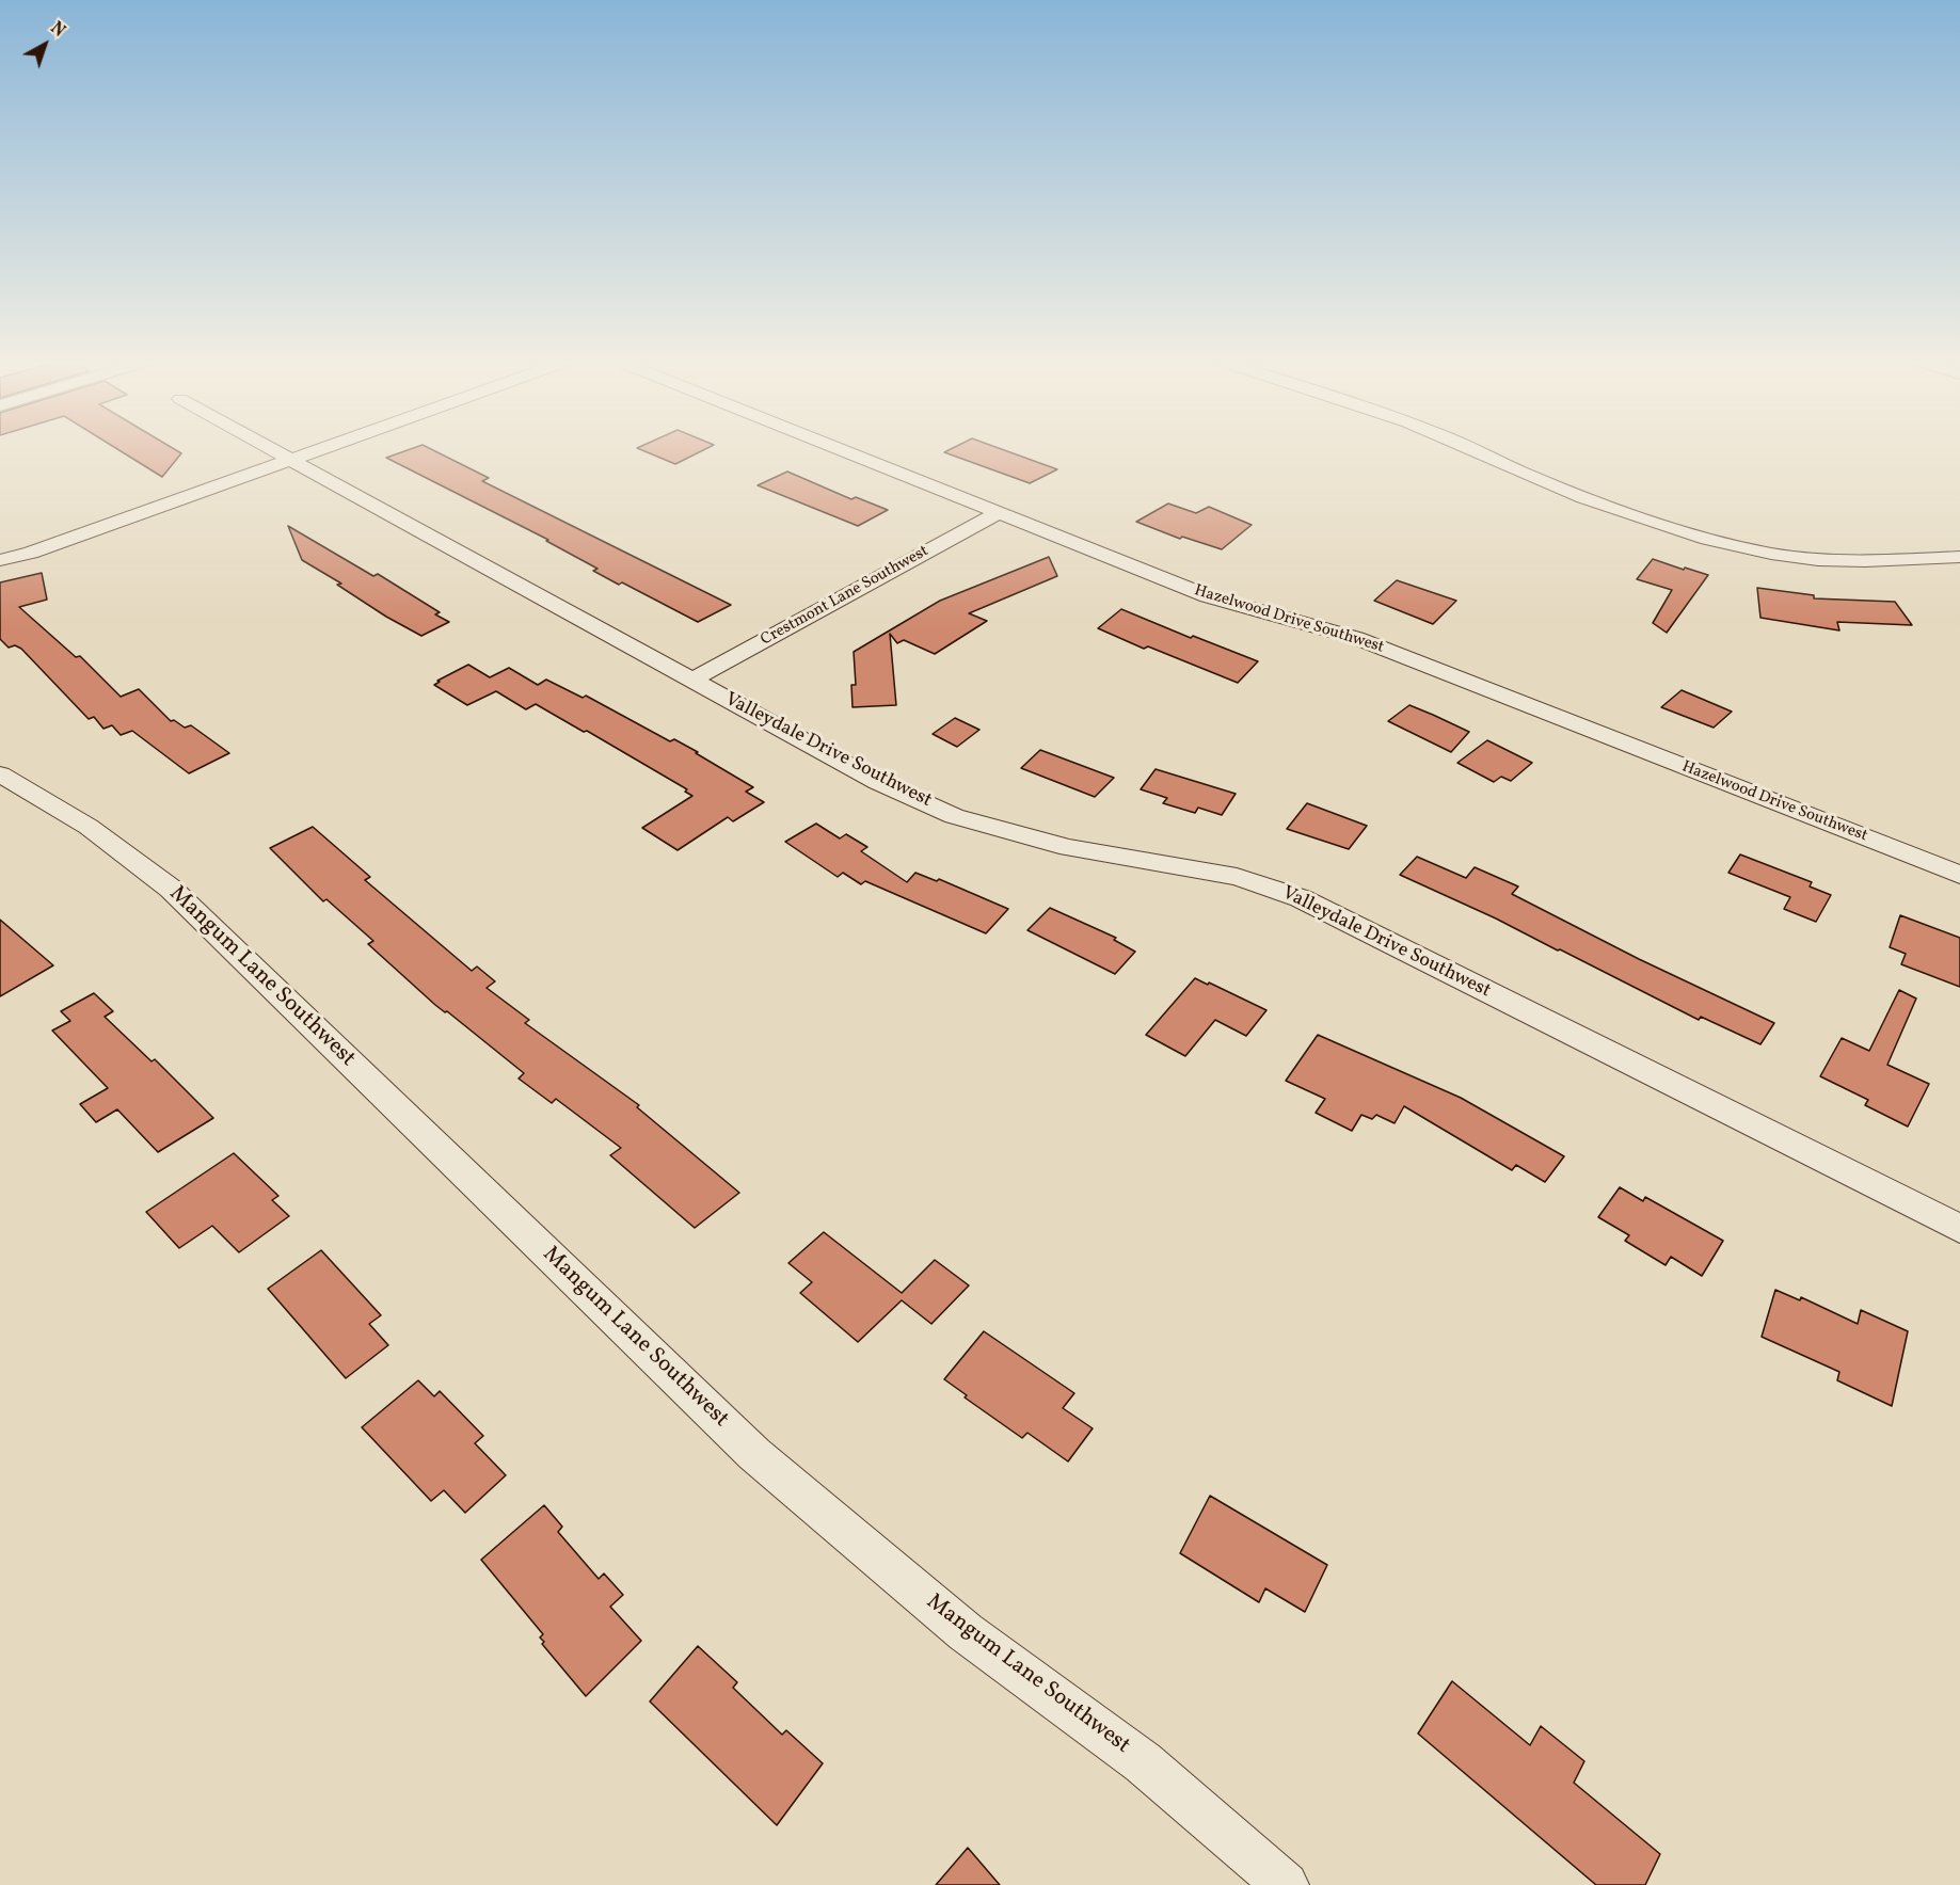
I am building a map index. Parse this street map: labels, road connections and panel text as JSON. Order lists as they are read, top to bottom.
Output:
{
  "streets": {
    "street": [
      "Crestmont Lane Southwest",
      "Hazelwood Drive Southwest",
      "Valleydale Drive Southwest",
      "Mangum Lane Southwest"
    ]
  },
  "crossings": [
    ["Crestmont Lane Southwest", "Hazelwood Drive Southwest"],
    ["Crestmont Lane Southwest", "Valleydale Drive Southwest"]
  ],
  "north": "top right"
}
